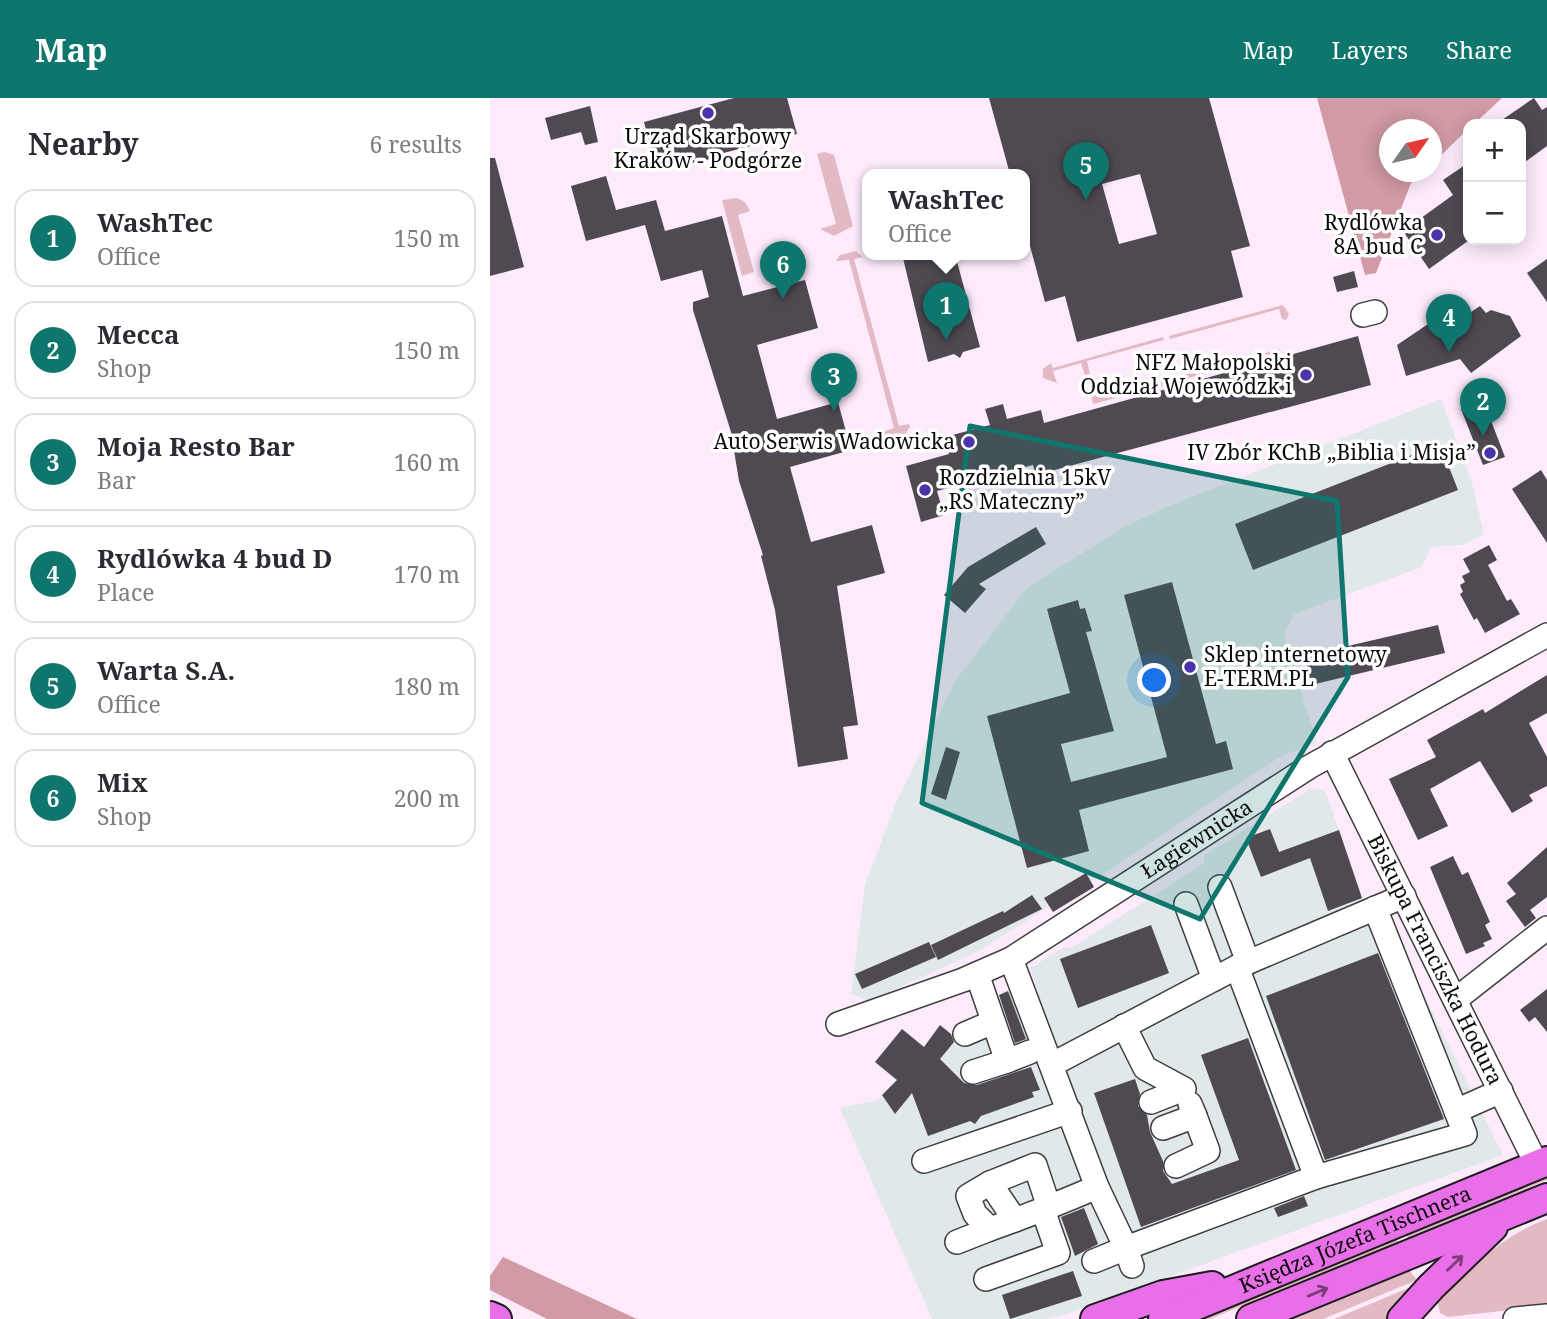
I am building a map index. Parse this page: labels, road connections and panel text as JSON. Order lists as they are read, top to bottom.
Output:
{
  "streets": {
    "main road": ["Księdza Józefa Tischnera"],
    "street": ["Łagiewnicka", "Biskupa Franciszka Hodura"]
  },
  "crossings": [
    ["Łagiewnicka", "Biskupa Franciszka Hodura"],
    ["Biskupa Franciszka Hodura", "Księdza Józefa Tischnera"]
  ],
  "places": [
    "Urząd Skarbowy Kraków - Podgórze",
    "Rydlówka 8A bud C",
    "NFZ Małopolski Oddział Wojewódzk i",
    "Auto Serwis Wadowicka",
    "IV Zbór KChB „Biblia i Misja”",
    "Rozdzielnia 15kV „RS Mateczny”",
    "Sklep internetowy E-TERM.PL"
  ],
  "north": "top right",
  "page": {
    "header": "Map",
    "nav": ["Map", "Layers", "Share"],
    "heading": ["Nearby", "6 results"],
    "map_buttons": ["+", "−"],
    "pins": [
      "5",
      "6",
      "1",
      "4",
      "3",
      "2"
    ],
    "popup": ["WashTec", "Office"],
    "list": [
      {
        "mark": "1",
        "name": "WashTec",
        "note": "Office",
        "value": "150 m"
      },
      {
        "mark": "2",
        "name": "Mecca",
        "note": "Shop",
        "value": "150 m"
      },
      {
        "mark": "3",
        "name": "Moja Resto Bar",
        "note": "Bar",
        "value": "160 m"
      },
      {
        "mark": "4",
        "name": "Rydlówka 4 bud D",
        "note": "Place",
        "value": "170 m"
      },
      {
        "mark": "5",
        "name": "Warta S.A.",
        "note": "Office",
        "value": "180 m"
      },
      {
        "mark": "6",
        "name": "Mix",
        "note": "Shop",
        "value": "200 m"
      }
    ]
  }
}
